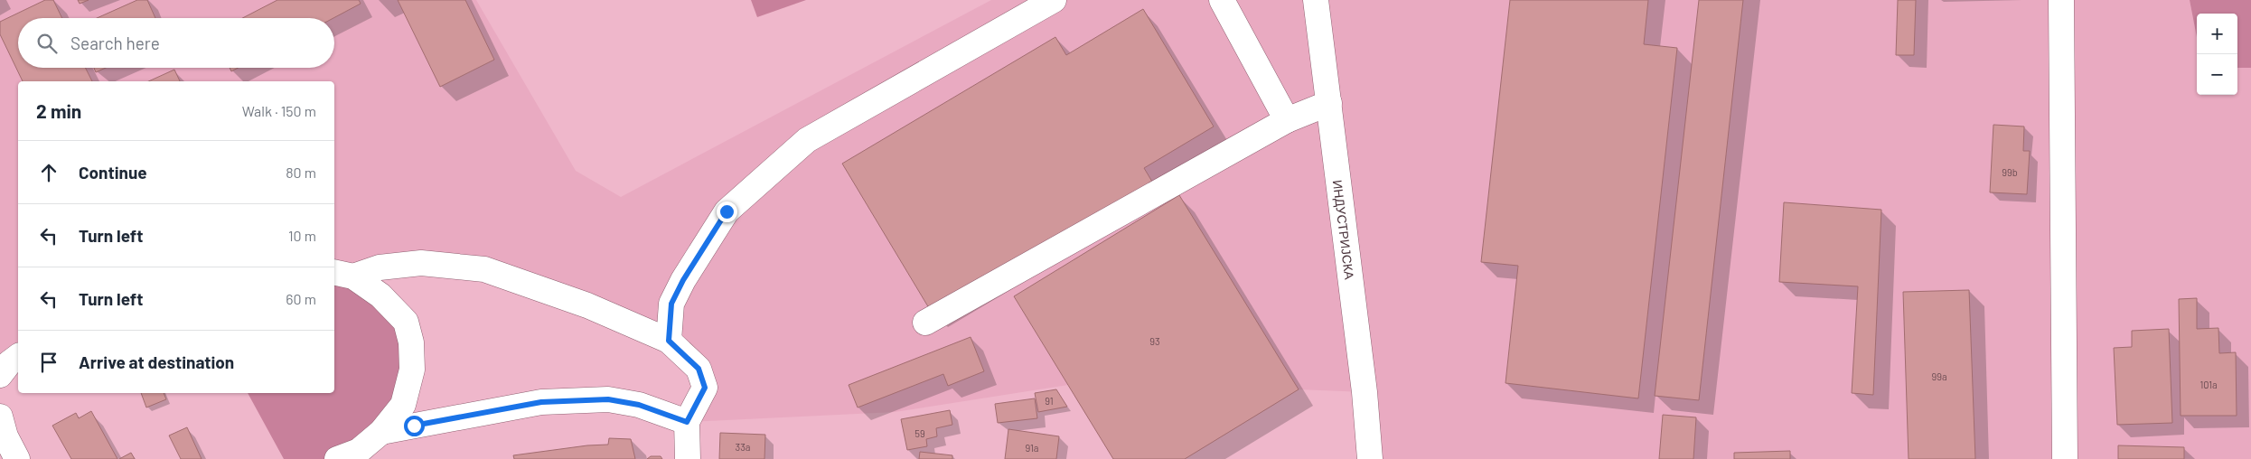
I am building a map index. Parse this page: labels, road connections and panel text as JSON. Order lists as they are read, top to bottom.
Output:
{
  "streets": {
    "street": ["ИНДУСТРИЈСКА"]
  },
  "house_numbers": [
    "99b",
    "93",
    "99a",
    "101a",
    "91",
    "59",
    "33a",
    "91a"
  ],
  "page": {
    "map_buttons": ["+", "−"],
    "search": "Search here",
    "heading": ["2 min", "Walk · 150 m"],
    "list": [
      ["Continue", "80 m"],
      ["Turn left", "10 m"],
      ["Turn left", "60 m"],
      "Arrive at destination"
    ]
  }
}
